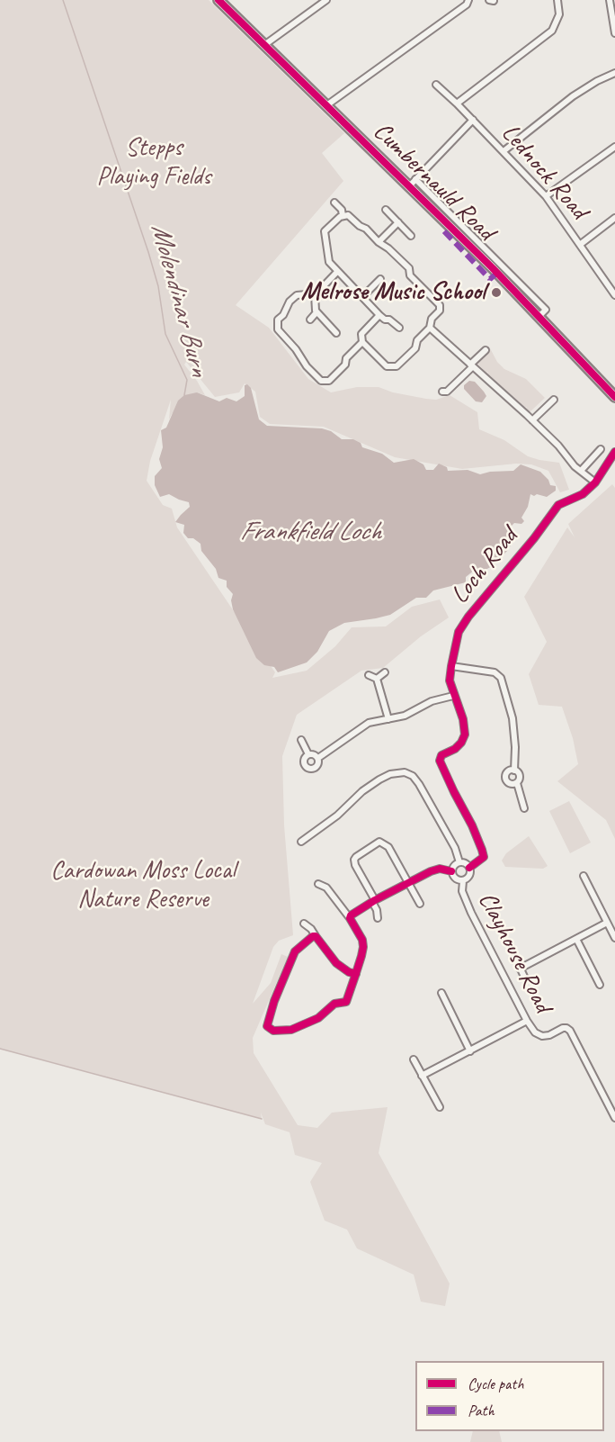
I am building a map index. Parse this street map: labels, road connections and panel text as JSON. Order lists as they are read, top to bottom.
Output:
{
  "streets": {
    "main road": ["Cumbernauld Road"],
    "street": ["Lednock Road", "Loch Road", "Clayhouse Road"]
  },
  "crossings": [
    ["Loch Road", "Clayhouse Road"]
  ],
  "water": ["Molendinar Burn", "Frankfield Loch"],
  "parks": ["Stepps Playing Fields", "Cardowan Moss Local Nature Reserve"],
  "places": ["Melrose Music School"],
  "legend": ["Cycle path", "Path"]
}
